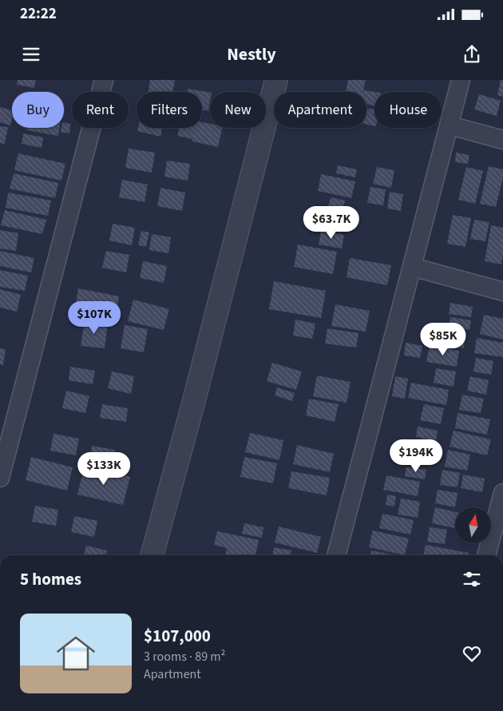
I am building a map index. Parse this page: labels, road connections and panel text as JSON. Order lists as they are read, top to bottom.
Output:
{
  "north": "top",
  "page": {
    "status": "22:22",
    "header": "Nestly",
    "chip": [
      "Buy",
      "Rent",
      "Filters",
      "New",
      "Apartment",
      "House"
    ],
    "price": [
      "$63.7K",
      "$107K",
      "$85K",
      "$194K",
      "$133K"
    ],
    "heading": "5 homes",
    "list": [
      {
        "name": "$107,000",
        "note": "3 rooms · 89 m² · Apartment"
      }
    ]
  }
}
